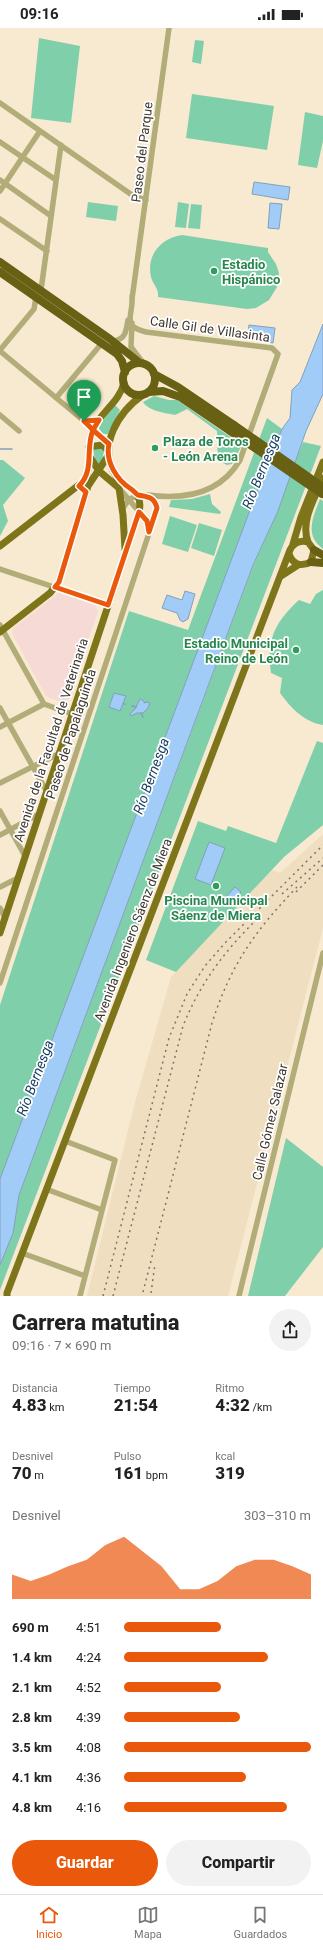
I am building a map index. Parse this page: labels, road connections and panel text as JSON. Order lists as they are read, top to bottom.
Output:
{
  "streets": {
    "main road": ["Avenida de la Facultad de Veterinaria", "Avenida Ingeniero Sáenz de Miera"],
    "street": [
      "Paseo del Parque",
      "Calle Gil de Villasinta",
      "Paseo de Papalaguinda",
      "Calle Gómez Salazar"
    ]
  },
  "crossings": [
    ["Paseo del Parque", "Calle Gil de Villasinta"],
    ["Calle Gil de Villasinta", "Paseo de Papalaguinda"],
    ["Calle Gil de Villasinta", "Avenida de la Facultad de Veterinaria"],
    ["Paseo de Papalaguinda", "Avenida de la Facultad de Veterinaria"]
  ],
  "water": ["Río Bernesga"],
  "places": [
    "Estadio Hispánico",
    "Plaza de Toros - León Arena",
    "Estadio Municipal Reino de León",
    "Piscina Municipal Sáenz de Miera"
  ],
  "page": {
    "status": "09:16",
    "heading": ["Carrera matutina", "09:16 · 7 × 690 m"],
    "stats": [
      ["Distancia", "4.83 km"],
      ["Tiempo", "21:54"],
      ["Ritmo", "4:32 /km"],
      ["Desnivel", "70 m"],
      ["Pulso", "161 bpm"],
      ["kcal", "319"]
    ],
    "chart": ["Desnivel", "303–310 m"],
    "list": [
      {
        "name": "690 m",
        "note": "4:51"
      },
      {
        "name": "1.4 km",
        "note": "4:24"
      },
      {
        "name": "2.1 km",
        "note": "4:52"
      },
      {
        "name": "2.8 km",
        "note": "4:39"
      },
      {
        "name": "3.5 km",
        "note": "4:08"
      },
      {
        "name": "4.1 km",
        "note": "4:36"
      },
      {
        "name": "4.8 km",
        "note": "4:16"
      }
    ],
    "buttons": ["Guardar", "Compartir"],
    "tabs": ["Inicio", "Mapa", "Guardados"]
  }
}
